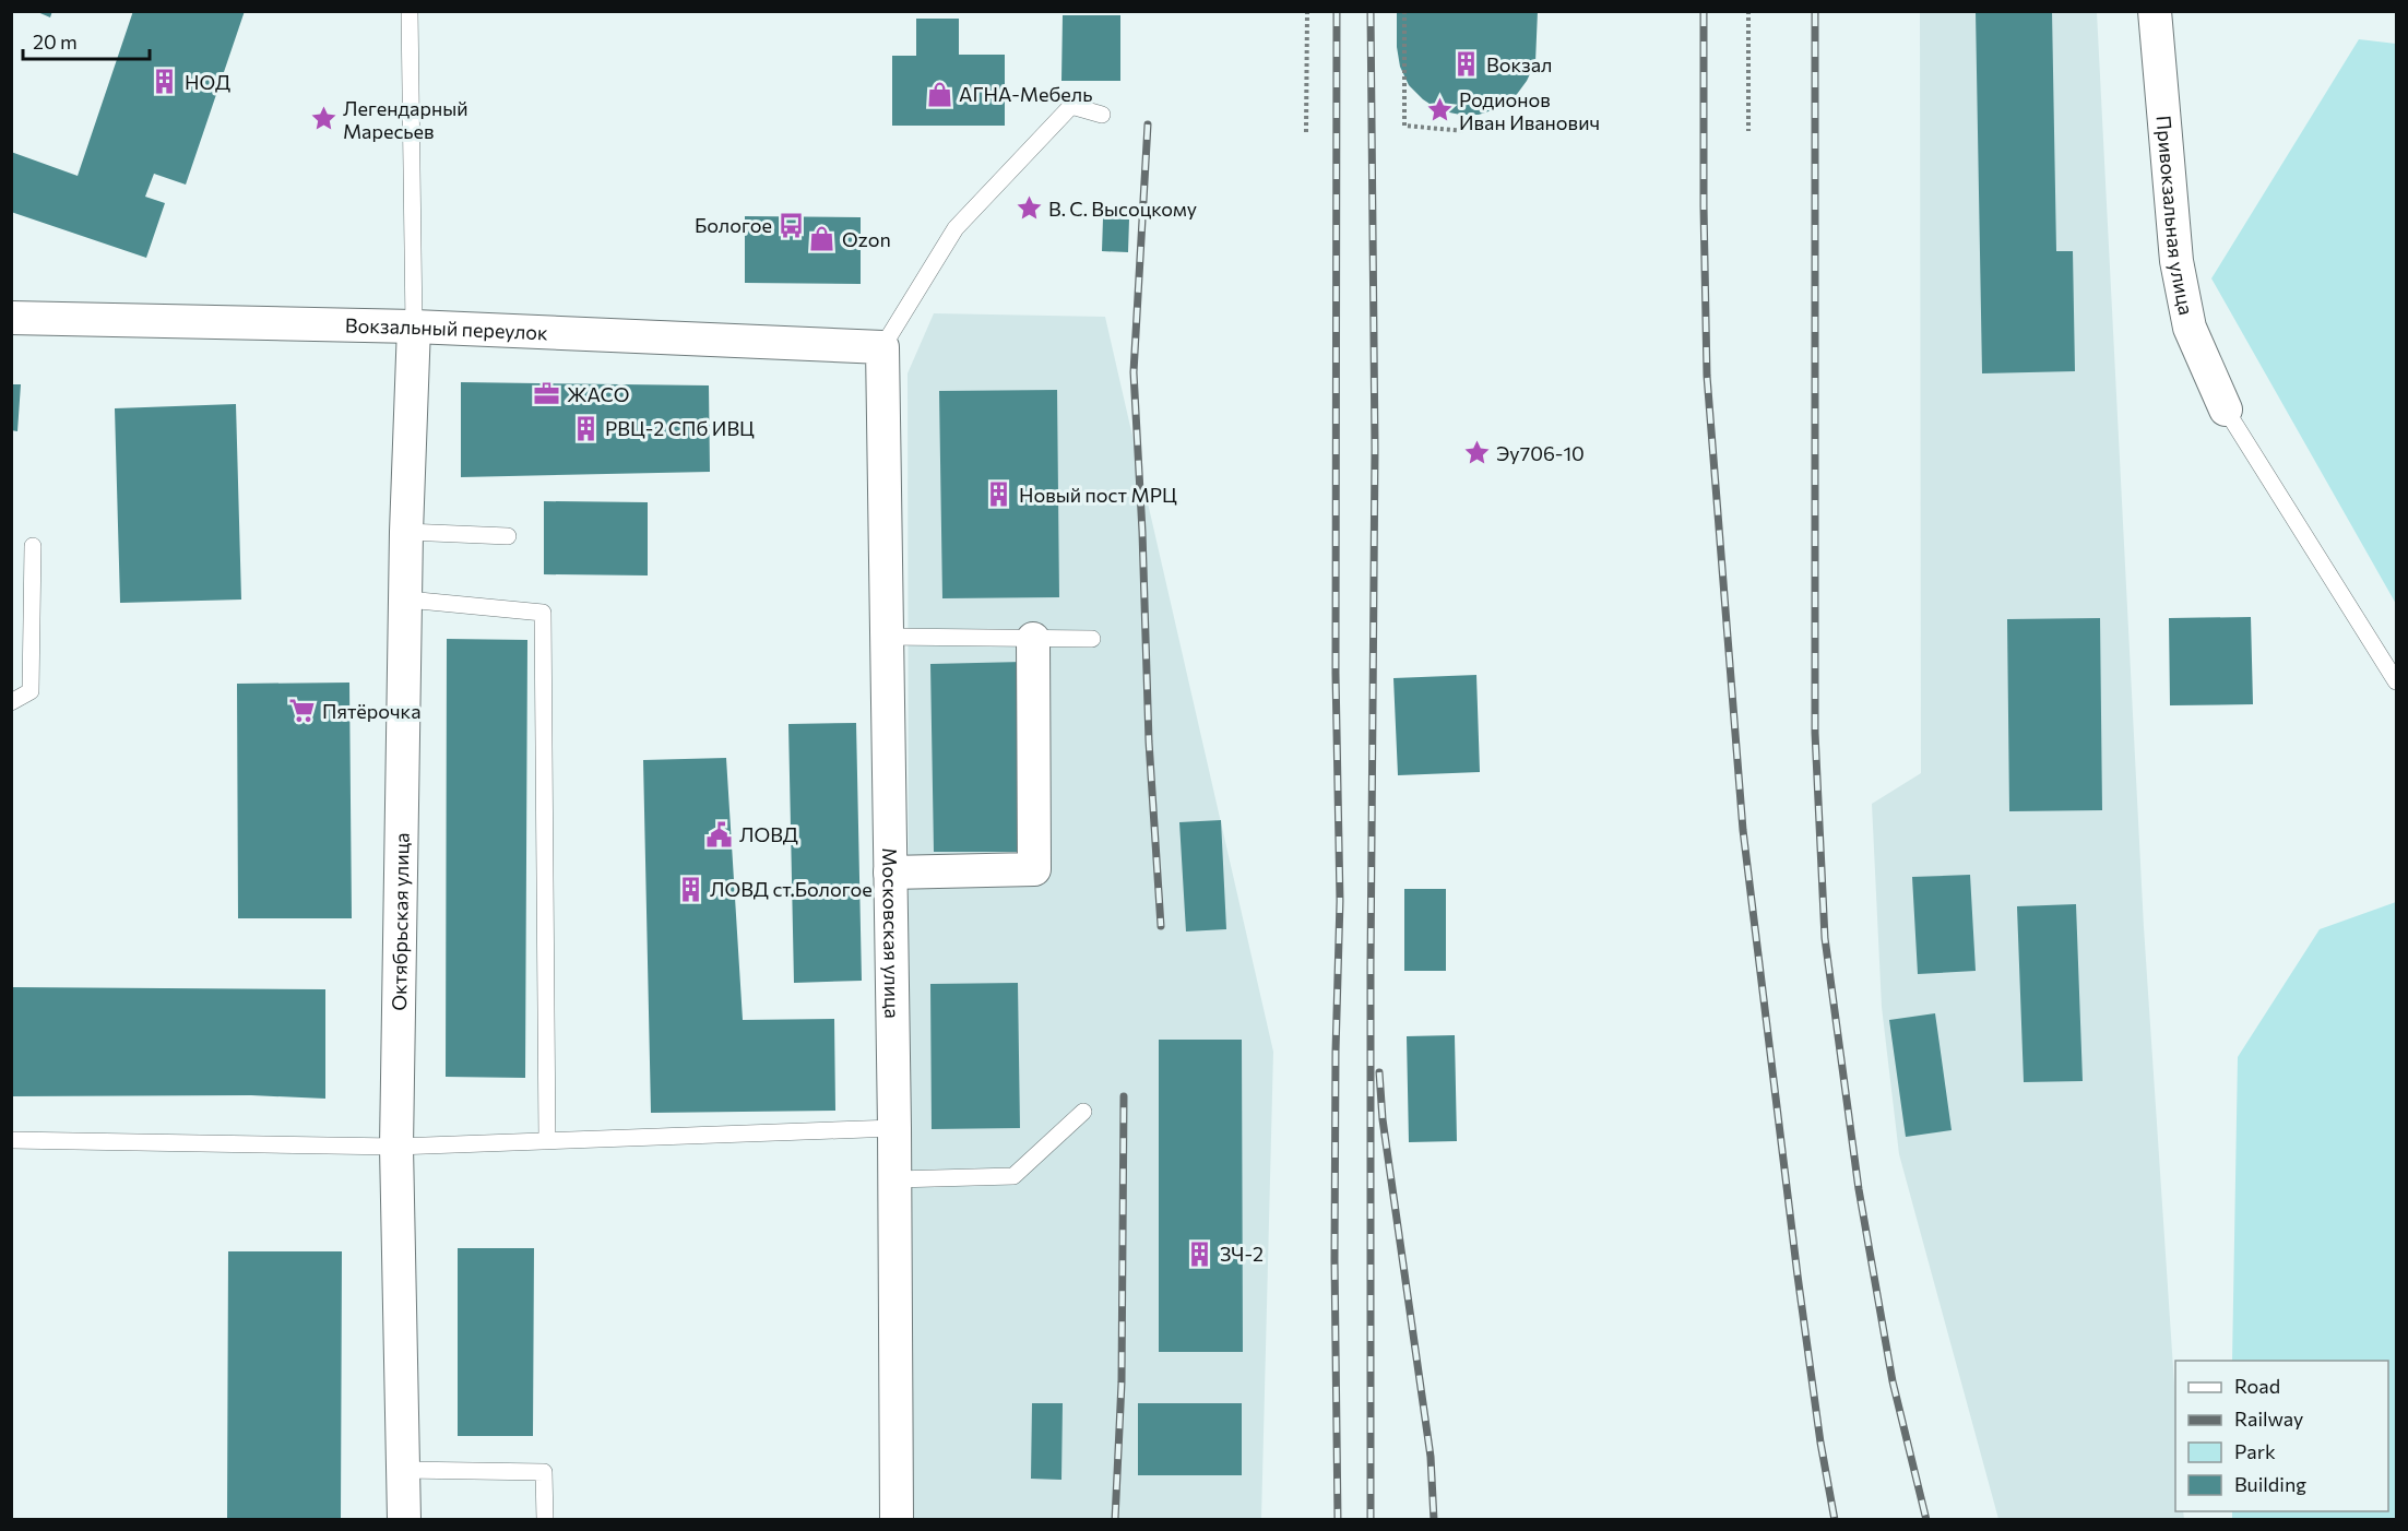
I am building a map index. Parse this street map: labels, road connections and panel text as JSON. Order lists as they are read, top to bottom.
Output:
{
  "streets": {
    "street": [
      "Привокзальная улица",
      "Вокзальный переулок",
      "Октябрьская улица",
      "Московская улица"
    ]
  },
  "crossings": [
    ["Вокзальный переулок", "Октябрьская улица"],
    ["Вокзальный переулок", "Московская улица"]
  ],
  "places": {
    "building": [
      "Вокзал",
      "НОД",
      "РВЦ-2 СПб ИВЦ",
      "Новый пост МРЦ",
      "ЛОВД ст.Бологое",
      "ЗЧ-2"
    ],
    "shop": ["АГНА-Мебель", "Ozon"],
    "place": [
      "Родионов Иван Иванович",
      "Легендарный Маресьев",
      "В. С. Высоцкому",
      "Эу706-10"
    ],
    "bus stop": ["Бологое"],
    "office": ["ЖАСО"],
    "supermarket": ["Пятёрочка"],
    "public building": ["ЛОВД"]
  },
  "legend": [
    "Road",
    "Railway",
    "Park",
    "Building"
  ],
  "scale_bar": "20 m"
}
